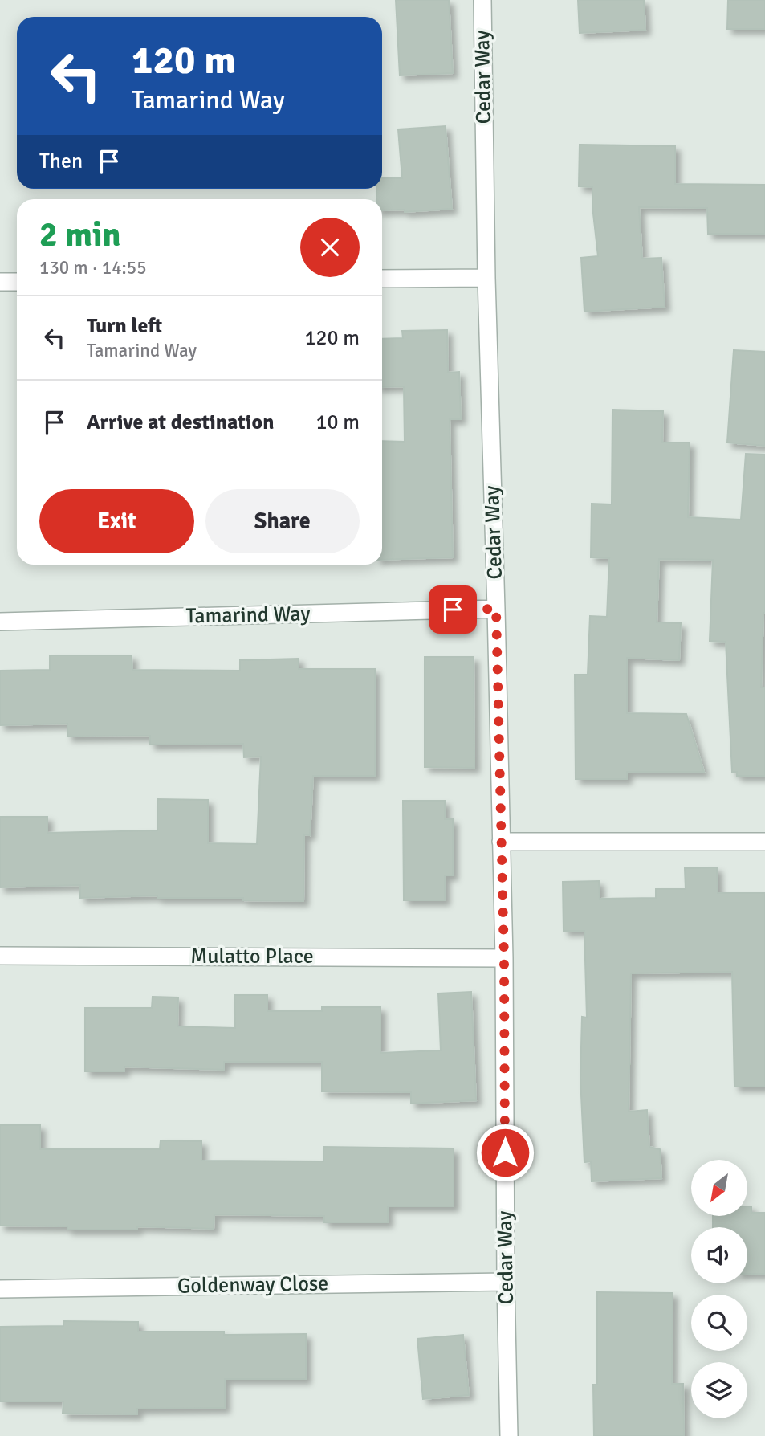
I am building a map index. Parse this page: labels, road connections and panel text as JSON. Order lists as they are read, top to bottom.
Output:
{
  "streets": {
    "street": [
      "Cedar Way",
      "Tamarind Way",
      "Mulatto Place",
      "Goldenway Close"
    ]
  },
  "crossings": [
    ["Cedar Way", "Tamarind Way"],
    ["Cedar Way", "Mulatto Place"],
    ["Cedar Way", "Goldenway Close"]
  ],
  "north": "bottom left",
  "page": {
    "turn": ["120 m", "Tamarind Way"],
    "then": "Then",
    "heading": ["2 min", "130 m · 14:55"],
    "list": [
      {
        "name": "Turn left",
        "note": "Tamarind Way",
        "value": "120 m"
      },
      {
        "name": "Arrive at destination",
        "value": "10 m"
      }
    ],
    "buttons": ["Exit", "Share"]
  }
}
